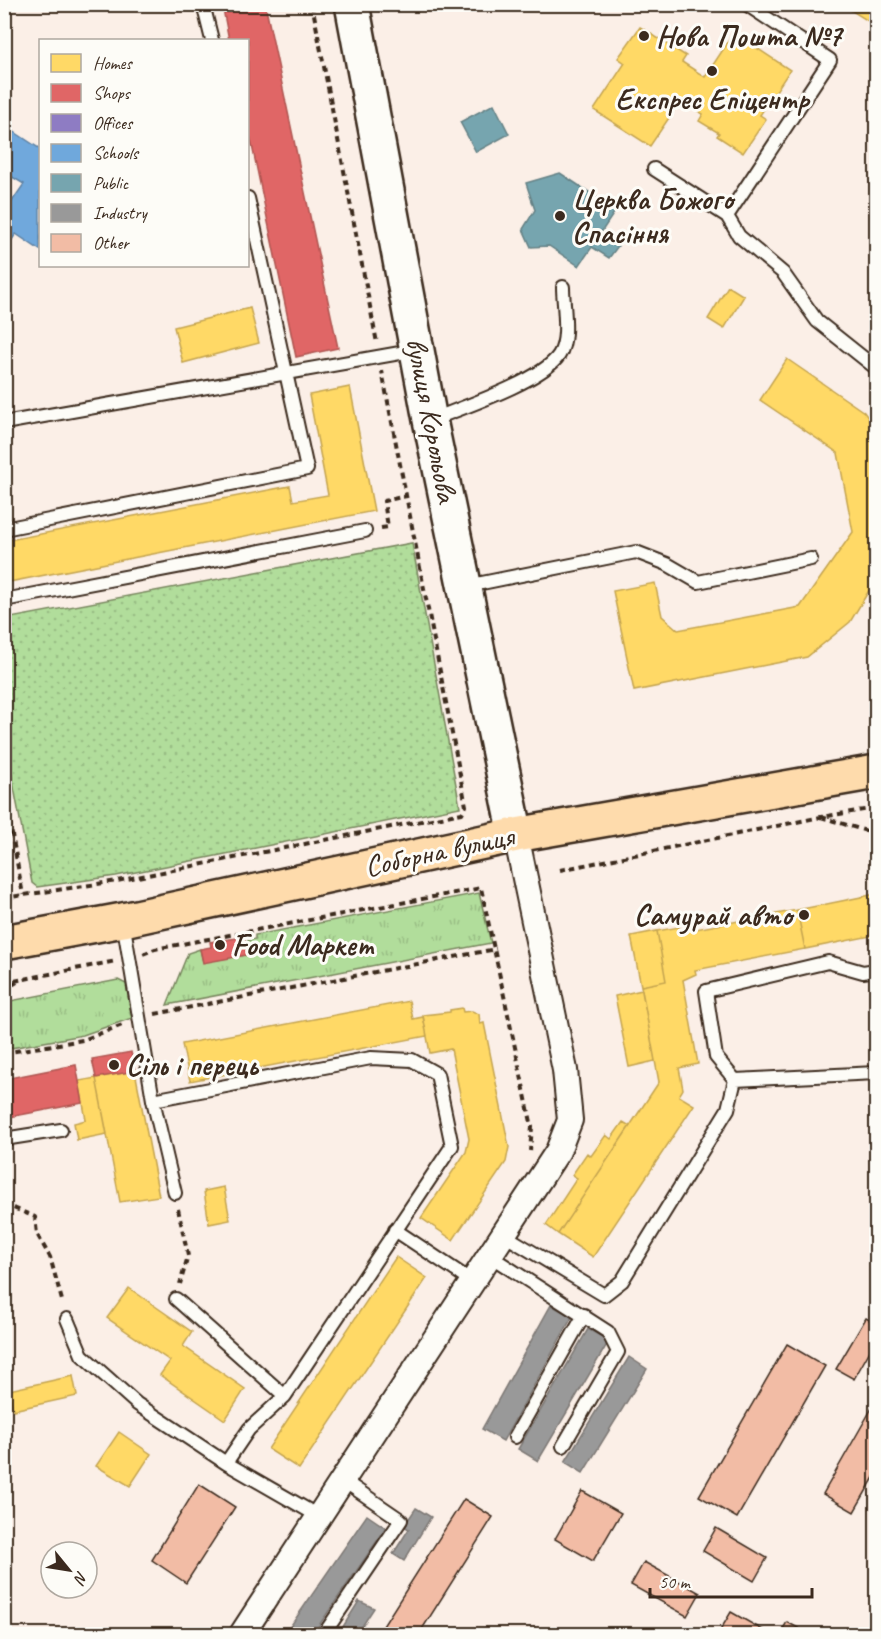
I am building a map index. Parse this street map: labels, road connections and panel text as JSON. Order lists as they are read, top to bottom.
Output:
{
  "streets": {
    "main road": ["Соборна вулиця"],
    "street": ["вулиця Корольова"]
  },
  "crossings": [
    ["вулиця Корольова", "Соборна вулиця"]
  ],
  "places": [
    "Нова Пошта №7",
    "Експрес Епіцентр",
    "Церква Божого Спасіння",
    "Самурай авто",
    "Food Маркет",
    "Сіль і перець"
  ],
  "legend": [
    "Homes",
    "Shops",
    "Offices",
    "Schools",
    "Public",
    "Industry",
    "Other"
  ],
  "scale_bar": "50 m",
  "north": "bottom right"
}
